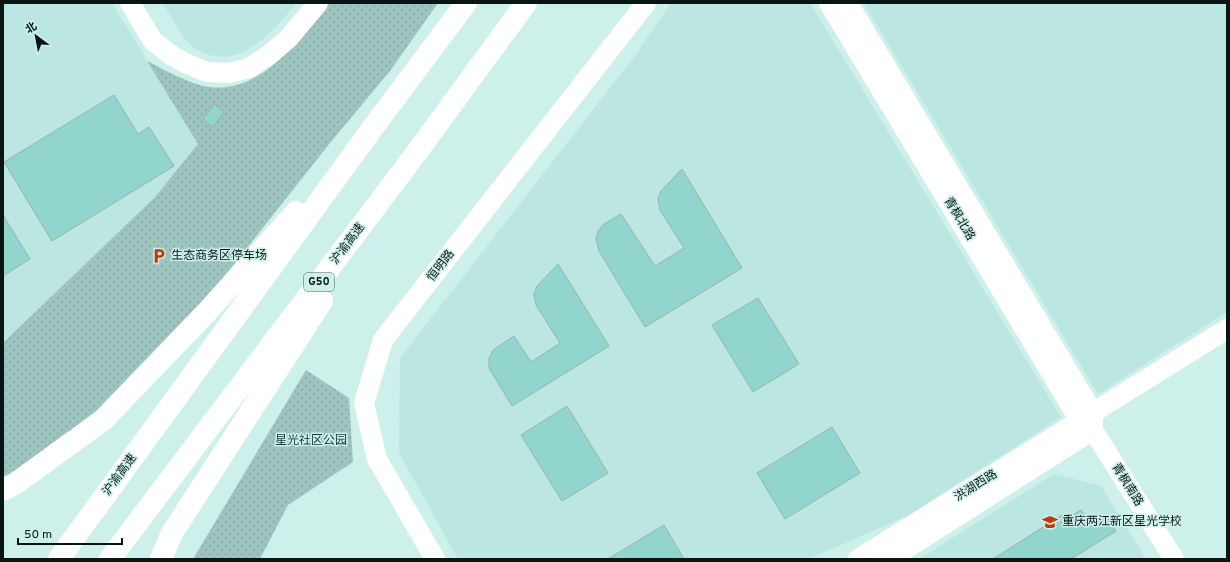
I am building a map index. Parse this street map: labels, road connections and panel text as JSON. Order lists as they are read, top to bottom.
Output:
{
  "streets": {
    "highway": ["沪渝高速", "G50"],
    "street": [
      "青枫北路",
      "恒明路",
      "青枫南路",
      "洪湖西路"
    ]
  },
  "crossings": [
    ["青枫北路", "青枫南路"],
    ["青枫北路", "洪湖西路"],
    ["青枫南路", "洪湖西路"]
  ],
  "parks": ["星光社区公园"],
  "places": {
    "parking": ["生态商务区停车场"],
    "school or university": ["重庆两江新区星光学校"]
  },
  "scale_bar": "50 m",
  "north": "top left"
}
